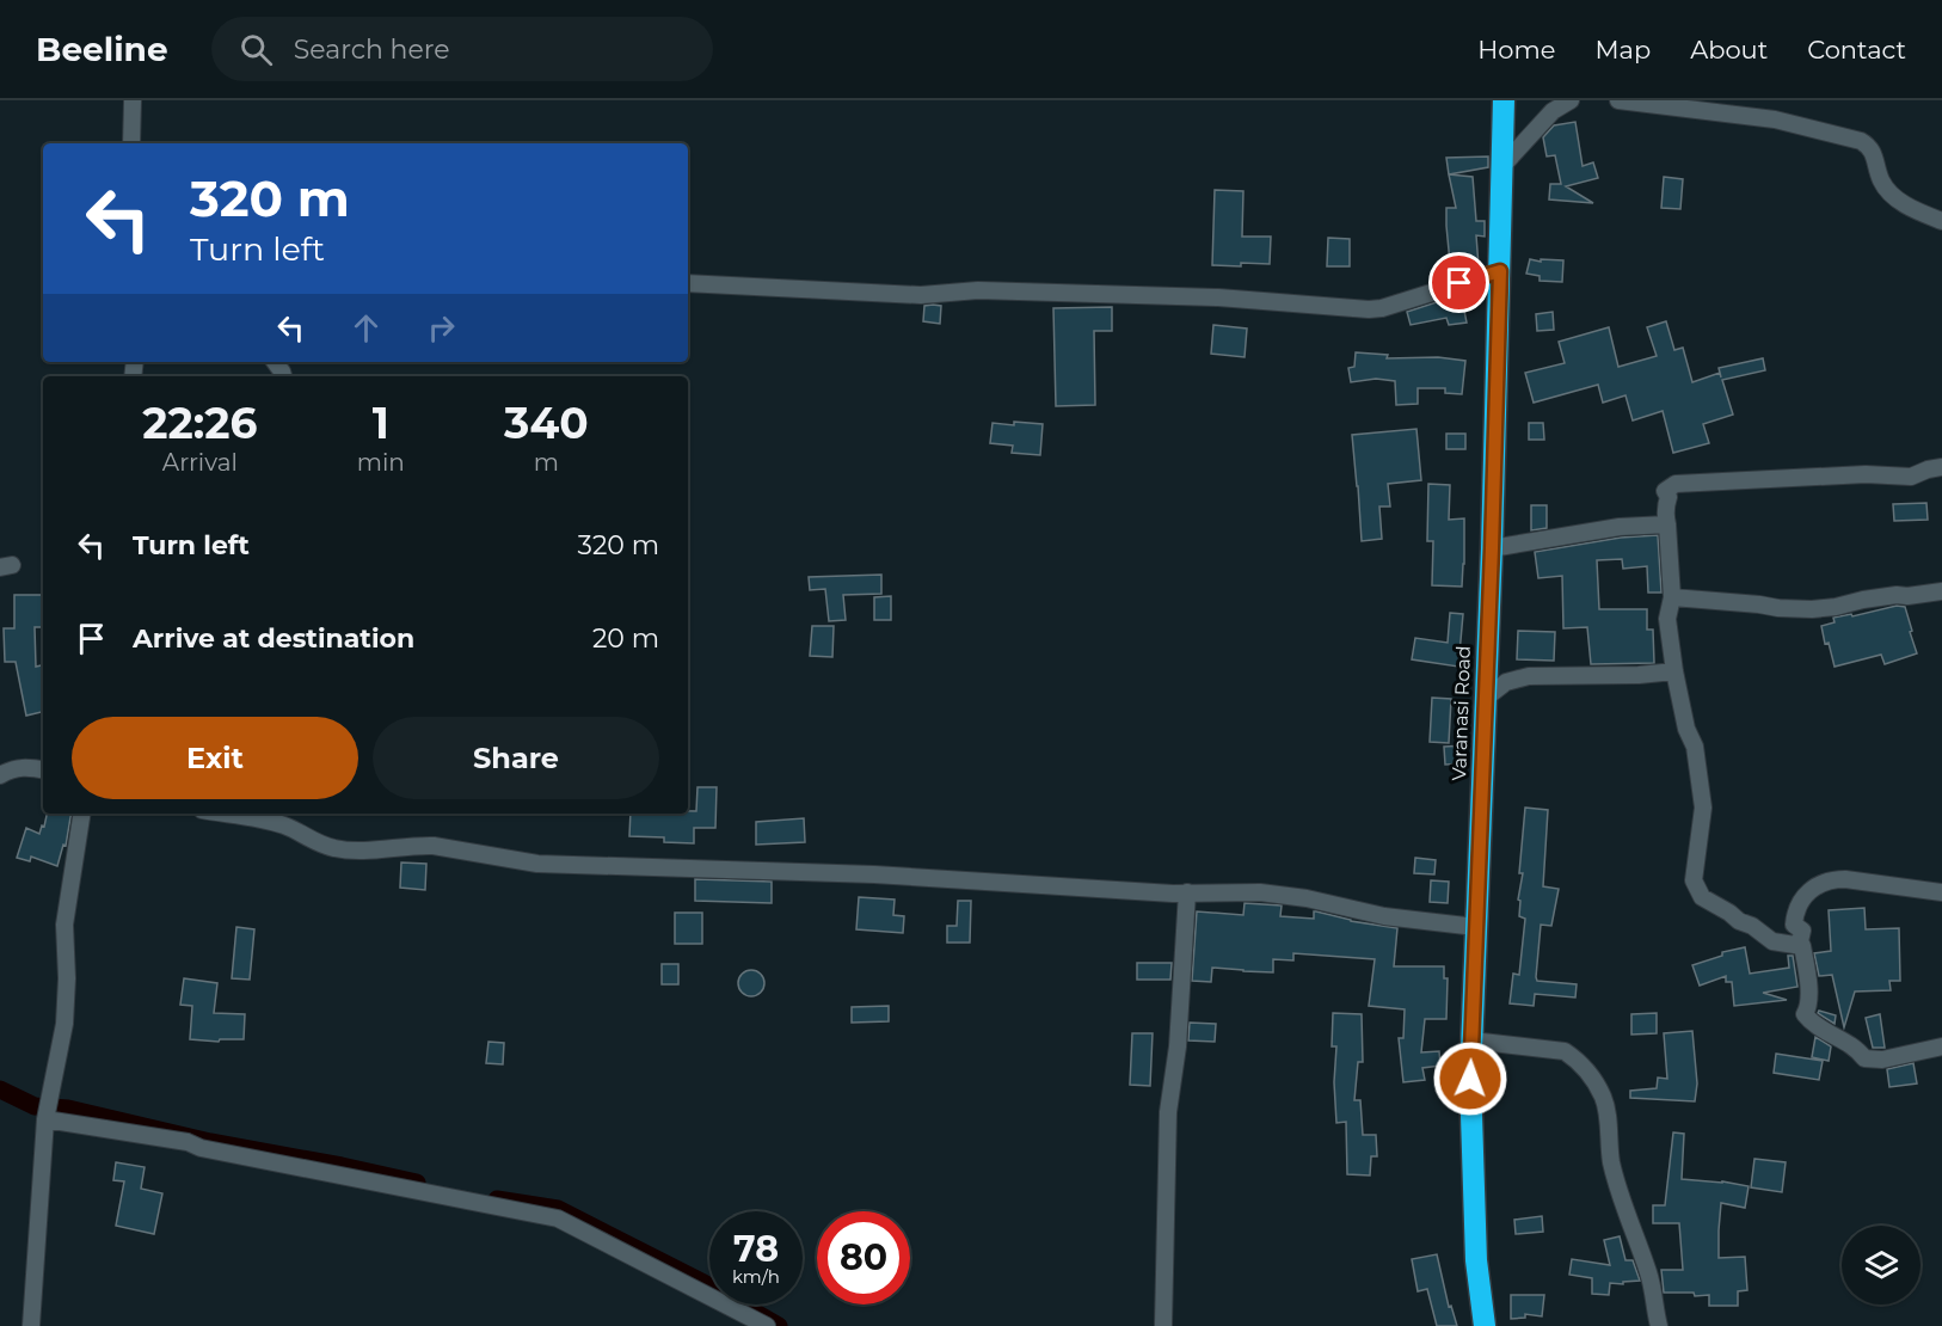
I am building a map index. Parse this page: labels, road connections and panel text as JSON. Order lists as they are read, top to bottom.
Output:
{
  "streets": {
    "highway": ["Varanasi Road"]
  },
  "page": {
    "header": "Beeline",
    "search": "Search here",
    "nav": [
      "Home",
      "Map",
      "About",
      "Contact"
    ],
    "turn": ["320 m", "Turn left"],
    "eta": [
      "22:26",
      "Arrival",
      "1",
      "min",
      "340",
      "m"
    ],
    "list": [
      {
        "name": "Turn left",
        "value": "320 m"
      },
      {
        "name": "Arrive at destination",
        "value": "20 m"
      }
    ],
    "buttons": ["Exit", "Share"],
    "speed": "78 km/h",
    "limit": "80"
  }
}
